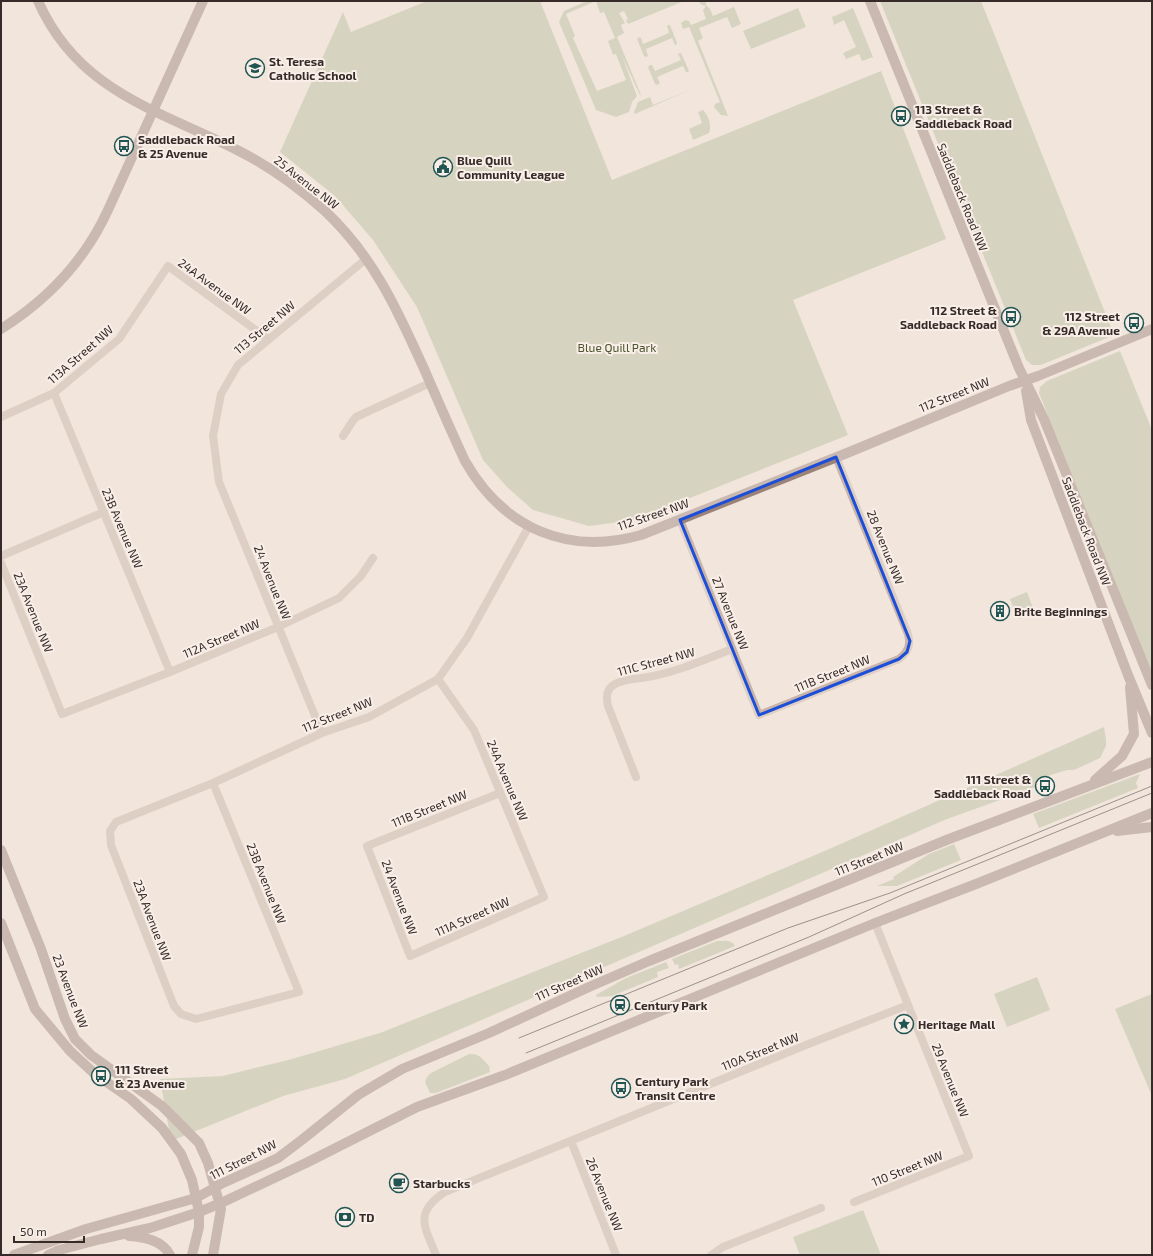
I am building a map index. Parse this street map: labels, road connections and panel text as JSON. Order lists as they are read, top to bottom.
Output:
{
  "streets": {
    "main road": [
      "25 Avenue NW",
      "Saddleback Road NW",
      "112 Street NW",
      "111 Street NW",
      "23 Avenue NW"
    ],
    "street": [
      "24A Avenue NW",
      "113 Street NW",
      "113A Street NW",
      "23B Avenue NW",
      "28 Avenue NW",
      "24 Avenue NW",
      "23A Avenue NW",
      "27 Avenue NW",
      "112A Street NW",
      "111C Street NW",
      "111B Street NW",
      "111A Street NW",
      "110A Street NW",
      "29 Avenue NW",
      "110 Street NW",
      "26 Avenue NW"
    ]
  },
  "crossings": [
    ["25 Avenue NW", "113 Street NW"],
    ["25 Avenue NW", "112 Street NW"],
    ["Saddleback Road NW", "112 Street NW"],
    ["24A Avenue NW", "113 Street NW"],
    ["24A Avenue NW", "113A Street NW"],
    ["24A Avenue NW", "112 Street NW"],
    ["24A Avenue NW", "111B Street NW"],
    ["24A Avenue NW", "111A Street NW"],
    ["113 Street NW", "24 Avenue NW"],
    ["113A Street NW", "23B Avenue NW"],
    ["112 Street NW", "23B Avenue NW"],
    ["112 Street NW", "28 Avenue NW"],
    ["112 Street NW", "24 Avenue NW"],
    ["112 Street NW", "23A Avenue NW"],
    ["112 Street NW", "27 Avenue NW"],
    ["23B Avenue NW", "23A Avenue NW"],
    ["23B Avenue NW", "112A Street NW"],
    ["28 Avenue NW", "111B Street NW"],
    ["24 Avenue NW", "112A Street NW"],
    ["24 Avenue NW", "111B Street NW"],
    ["24 Avenue NW", "111A Street NW"],
    ["23A Avenue NW", "112A Street NW"],
    ["27 Avenue NW", "111C Street NW"],
    ["27 Avenue NW", "111B Street NW"],
    ["111 Street NW", "23 Avenue NW"],
    ["110A Street NW", "29 Avenue NW"],
    ["110A Street NW", "26 Avenue NW"],
    ["29 Avenue NW", "110 Street NW"]
  ],
  "parks": ["Blue Quill Park"],
  "places": {
    "school or university": ["St. Teresa Catholic School"],
    "bus stop": [
      "113 Street & Saddleback Road",
      "Saddleback Road & 25 Avenue",
      "112 Street & Saddleback Road",
      "112 Street & 29A Avenue",
      "111 Street & Saddleback Road",
      "111 Street & 23 Avenue",
      "Century Park Transit Centre"
    ],
    "public building": ["Blue Quill Community League"],
    "building": ["Brite Beginnings"],
    "station": ["Century Park"],
    "place": ["Heritage Mall"],
    "cafe": ["Starbucks"],
    "bank": ["TD"]
  },
  "scale_bar": "50 m"
}
